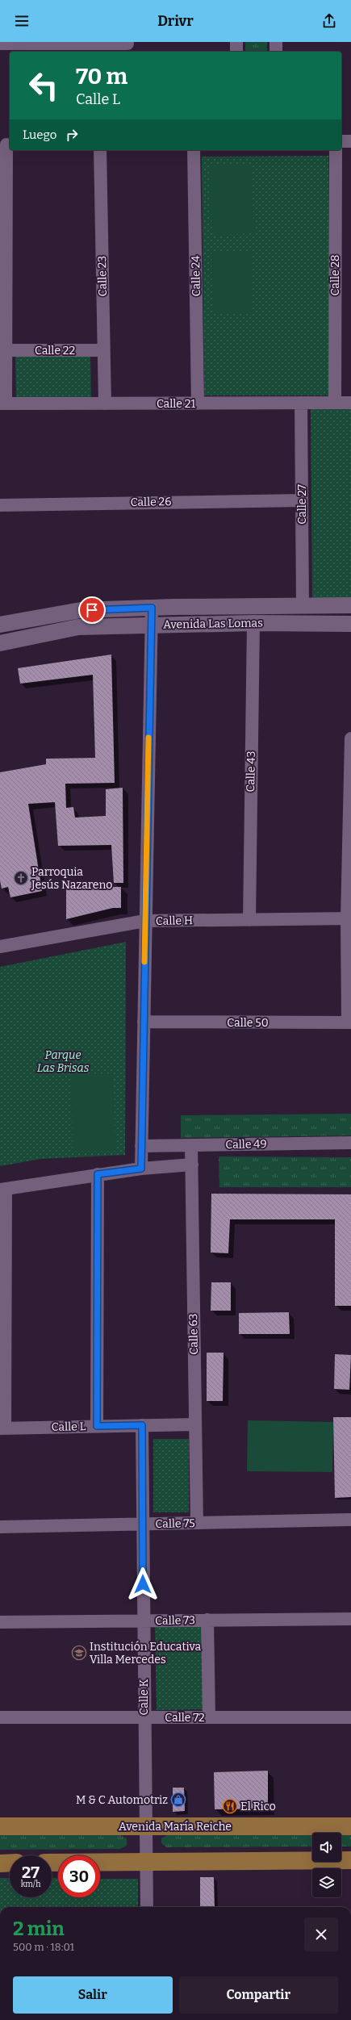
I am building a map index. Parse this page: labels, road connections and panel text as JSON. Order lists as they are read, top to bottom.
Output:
{
  "streets": {
    "main road": ["Avenida María Reiche"],
    "street": [
      "Calle 28",
      "Calle 23",
      "Calle 24",
      "Calle 22",
      "Calle 21",
      "Calle 26",
      "Calle 27",
      "Avenida Las Lomas",
      "Calle 43",
      "Calle H",
      "Calle 50",
      "Calle 49",
      "Calle 63",
      "Calle L",
      "Calle 75",
      "Calle 73",
      "Calle K",
      "Calle 72"
    ]
  },
  "crossings": [
    ["Calle 28", "Calle 21"],
    ["Calle 23", "Calle 22"],
    ["Calle 23", "Calle 21"],
    ["Calle 24", "Calle 21"],
    ["Calle 21", "Calle 27"],
    ["Calle 26", "Calle 27"],
    ["Calle 27", "Avenida Las Lomas"],
    ["Avenida Las Lomas", "Calle 43"],
    ["Calle 43", "Calle H"],
    ["Calle 49", "Calle 63"],
    ["Calle 63", "Calle L"],
    ["Calle 63", "Calle 75"],
    ["Calle L", "Calle K"],
    ["Calle 75", "Calle K"],
    ["Calle 73", "Calle K"],
    ["Calle K", "Calle 72"],
    ["Calle K", "Avenida María Reiche"]
  ],
  "parks": ["Parque Las Brisas"],
  "places": {
    "church": ["Parroquia Jesús Nazareno"],
    "school or university": ["Institución Educativa Villa Mercedes"],
    "shop": ["M & C Automotriz"],
    "restaurant": ["El Rico"]
  },
  "page": {
    "header": "Drivr",
    "turn": ["70 m", "Calle L"],
    "then": "Luego",
    "speed": "27 km/h",
    "limit": "30",
    "heading": ["2 min", "500 m · 18:01"],
    "buttons": ["Salir", "Compartir"]
  }
}
